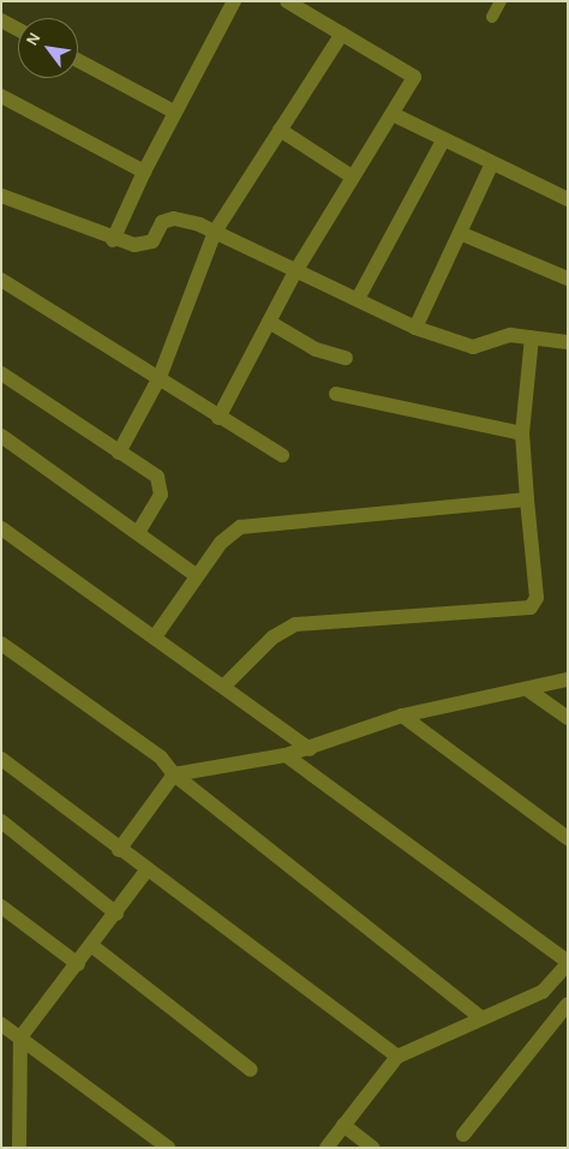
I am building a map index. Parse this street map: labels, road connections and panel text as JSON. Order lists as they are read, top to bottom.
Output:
{
  "north": "top left"
}
